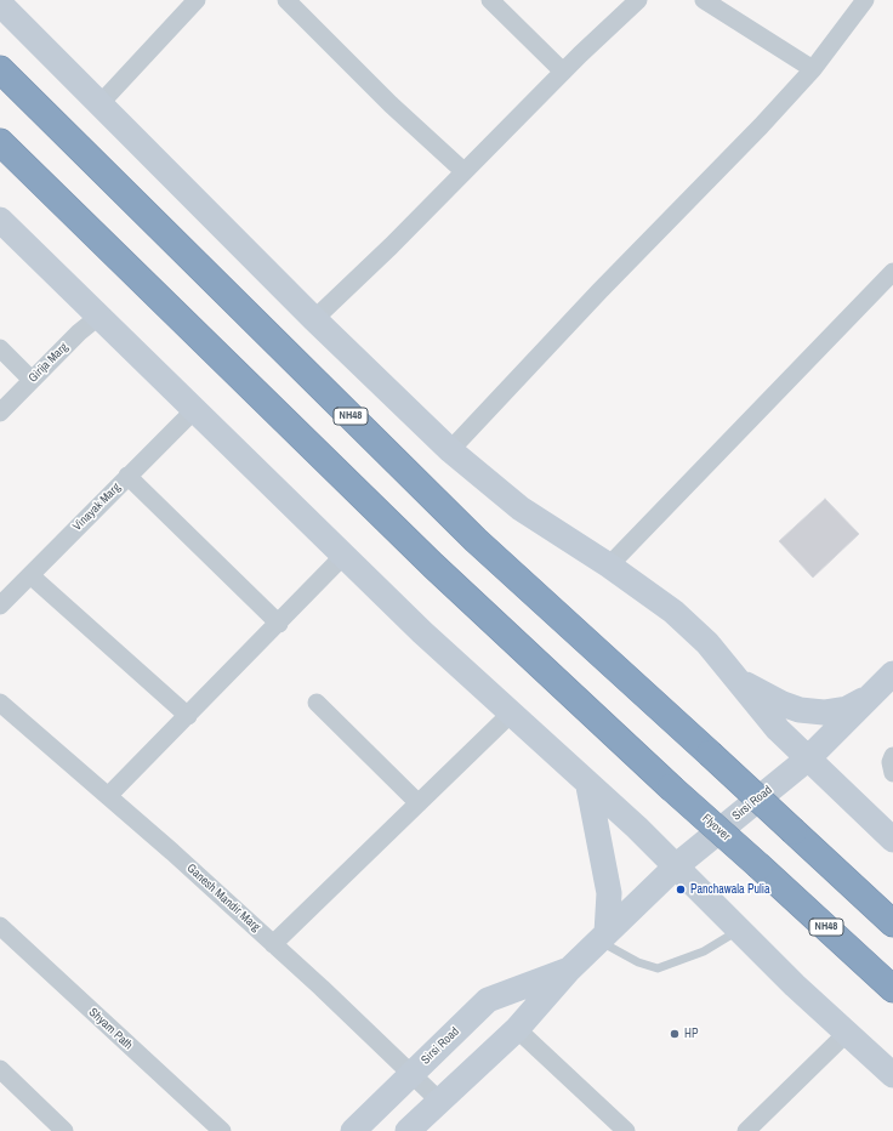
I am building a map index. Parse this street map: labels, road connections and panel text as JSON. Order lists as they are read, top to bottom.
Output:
{
  "streets": {
    "highway": ["NH48", "Flyover"],
    "street": [
      "Girija Marg",
      "Vinayak Marg",
      "Sirsi Road",
      "Ganesh Mandir Marg",
      "Shyam Path"
    ]
  },
  "crossings": [
    ["Sirsi Road", "Ganesh Mandir Marg"]
  ],
  "places": ["Panchawala Pulia", "HP"]
}
